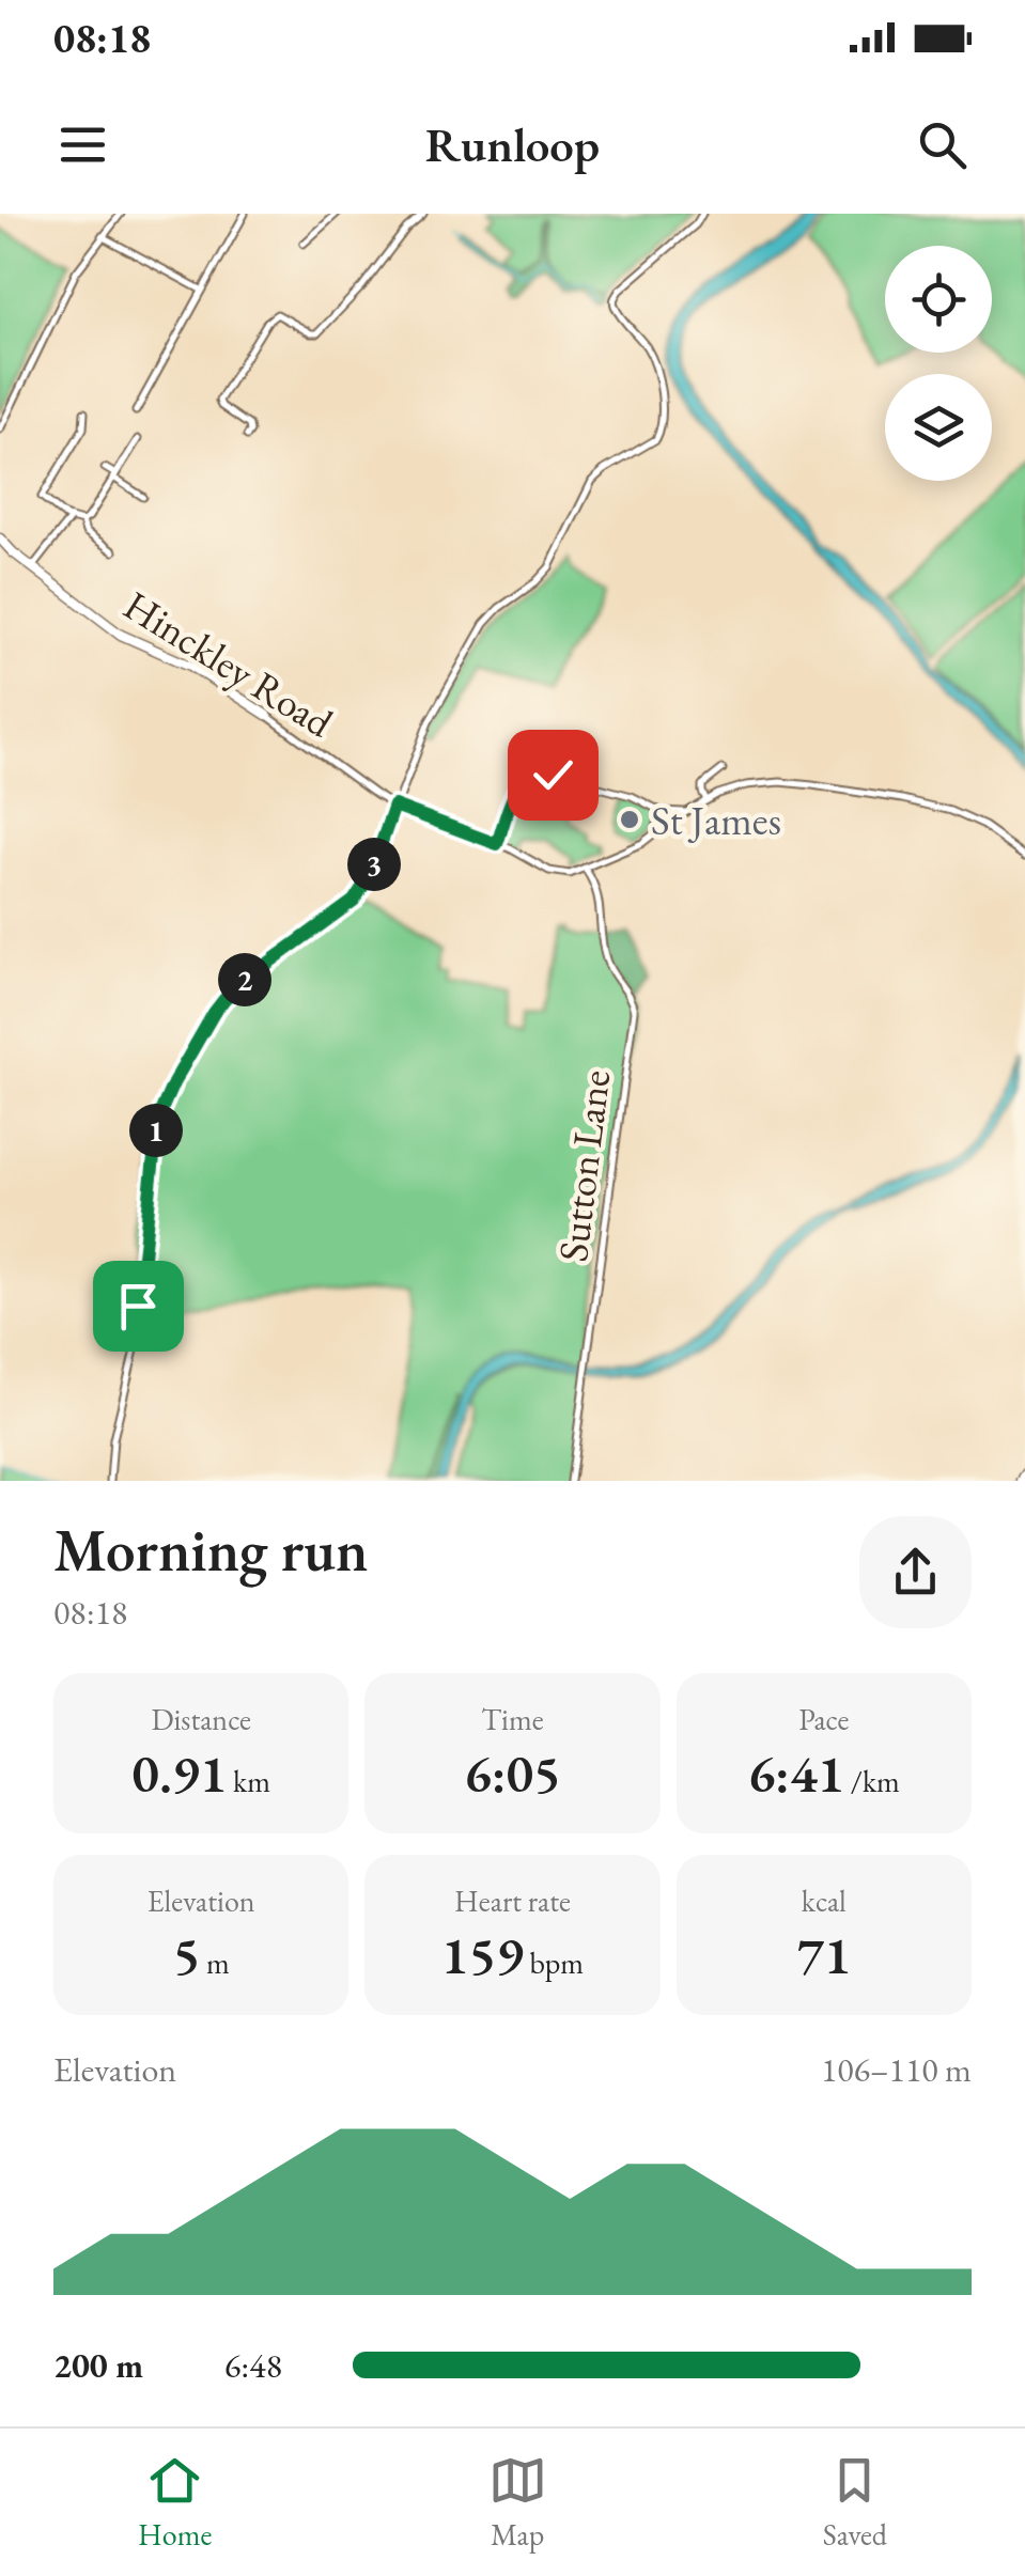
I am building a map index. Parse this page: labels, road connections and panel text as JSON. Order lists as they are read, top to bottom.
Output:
{
  "streets": {
    "street": ["Hinckley Road", "Sutton Lane"]
  },
  "crossings": [
    ["Hinckley Road", "Sutton Lane"]
  ],
  "places": ["St James"],
  "page": {
    "status": "08:18",
    "header": "Runloop",
    "pins": ["3", "2", "1"],
    "heading": ["Morning run", "08:18"],
    "stats": [
      ["Distance", "0.91 km"],
      ["Time", "6:05"],
      ["Pace", "6:41 /km"],
      ["Elevation", "5 m"],
      ["Heart rate", "159 bpm"],
      ["kcal", "71"]
    ],
    "chart": ["Elevation", "106–110 m"],
    "list": [
      {
        "name": "200 m",
        "note": "6:48"
      }
    ],
    "tabs": ["Home", "Map", "Saved"]
  }
}
